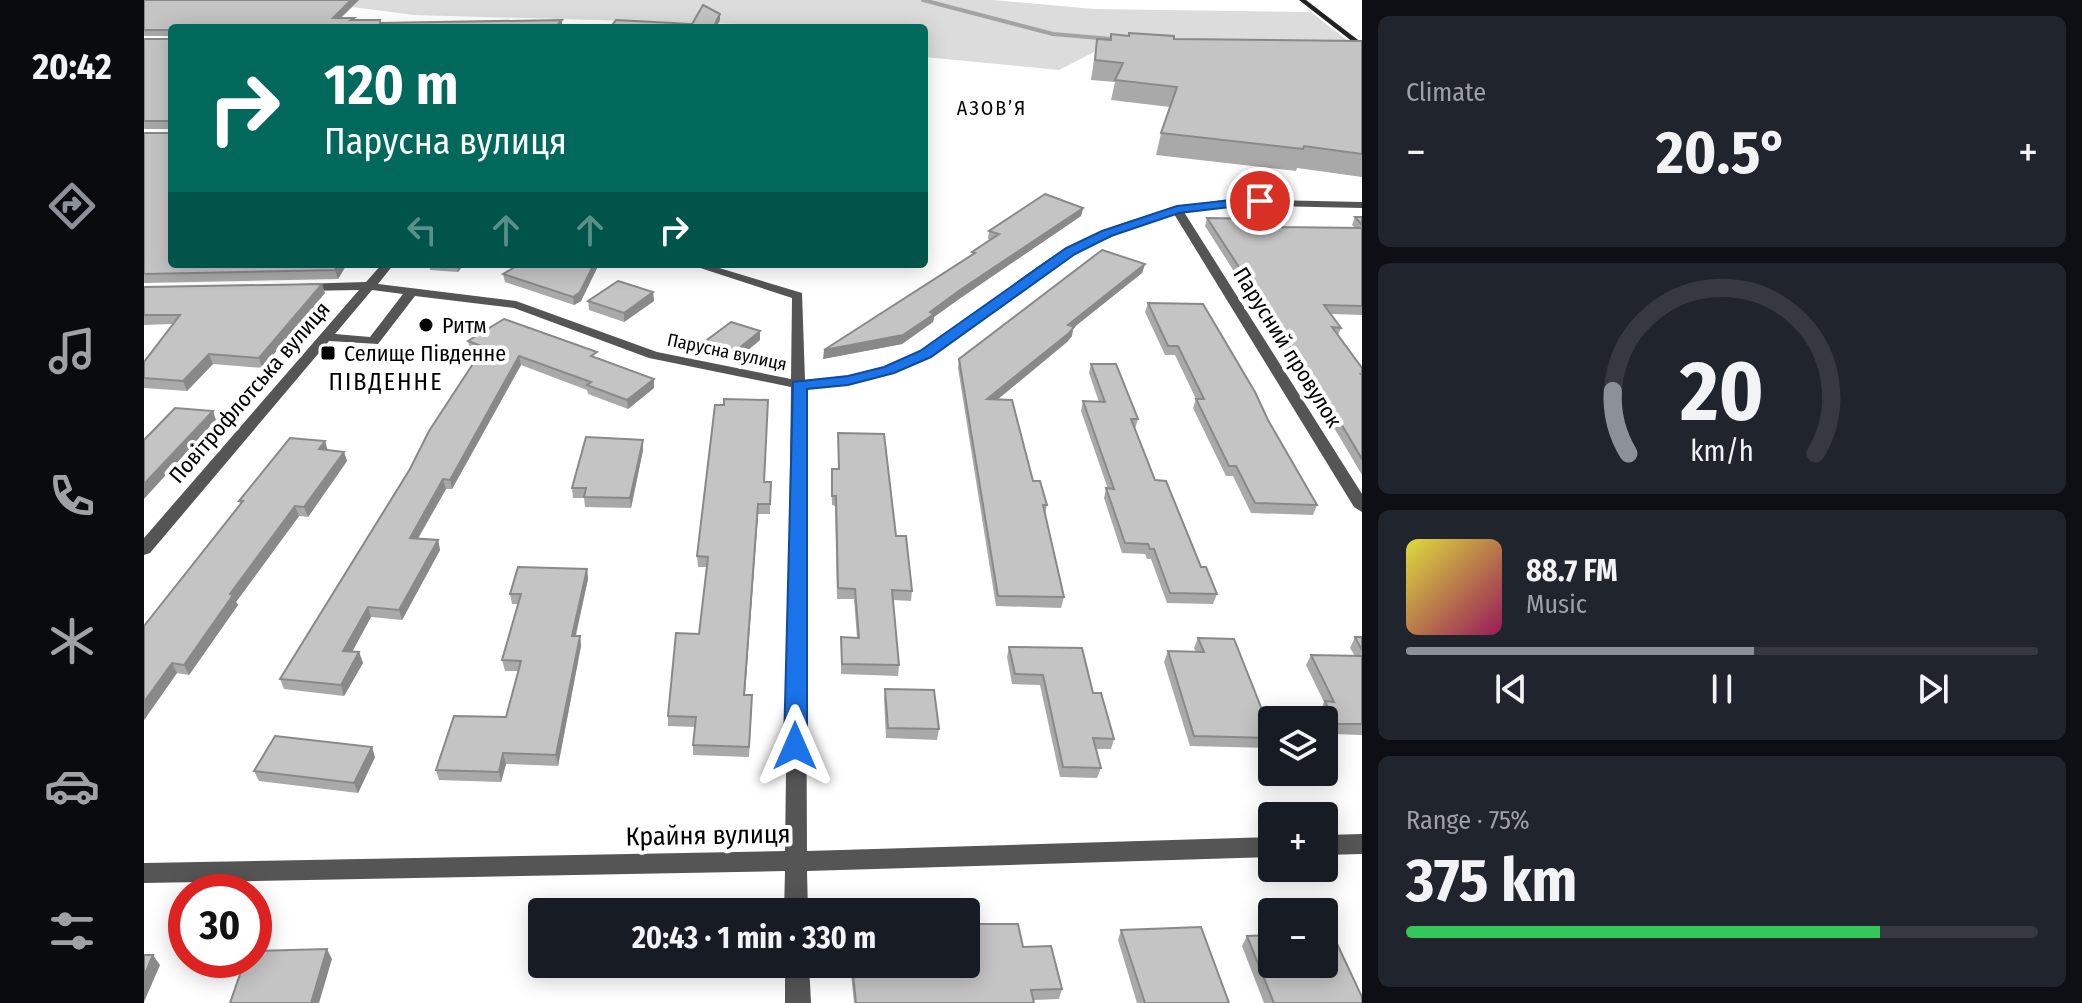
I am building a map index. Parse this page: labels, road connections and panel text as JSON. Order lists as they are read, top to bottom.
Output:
{
  "streets": {
    "street": [
      "Парусний провулок",
      "Парусна вулиця",
      "Повітрофлотська вулиця",
      "Крайня вулиця"
    ]
  },
  "crossings": [
    ["Парусний провулок", "Парусна вулиця"],
    ["Парусна вулиця", "Повітрофлотська вулиця"]
  ],
  "districts": ["АЗОВ’Я", "ПІВДЕННЕ"],
  "places": {
    "other": ["Ритм"],
    "transit": ["Селище Південне"]
  },
  "page": {
    "tabs": "20:42",
    "tile": [
      "Climate",
      ["Range · 75%", "375 km"]
    ],
    "turn": ["120 m", "Парусна вулиця"],
    "heat": ["−", "20.5°", "+"],
    "song": ["88.7 FM", "Music"],
    "map_buttons": ["+", "−"],
    "limit": "30",
    "trip": "20:43 · 1 min · 330 m",
    "gauge": ["20", "km/h"]
  }
}
